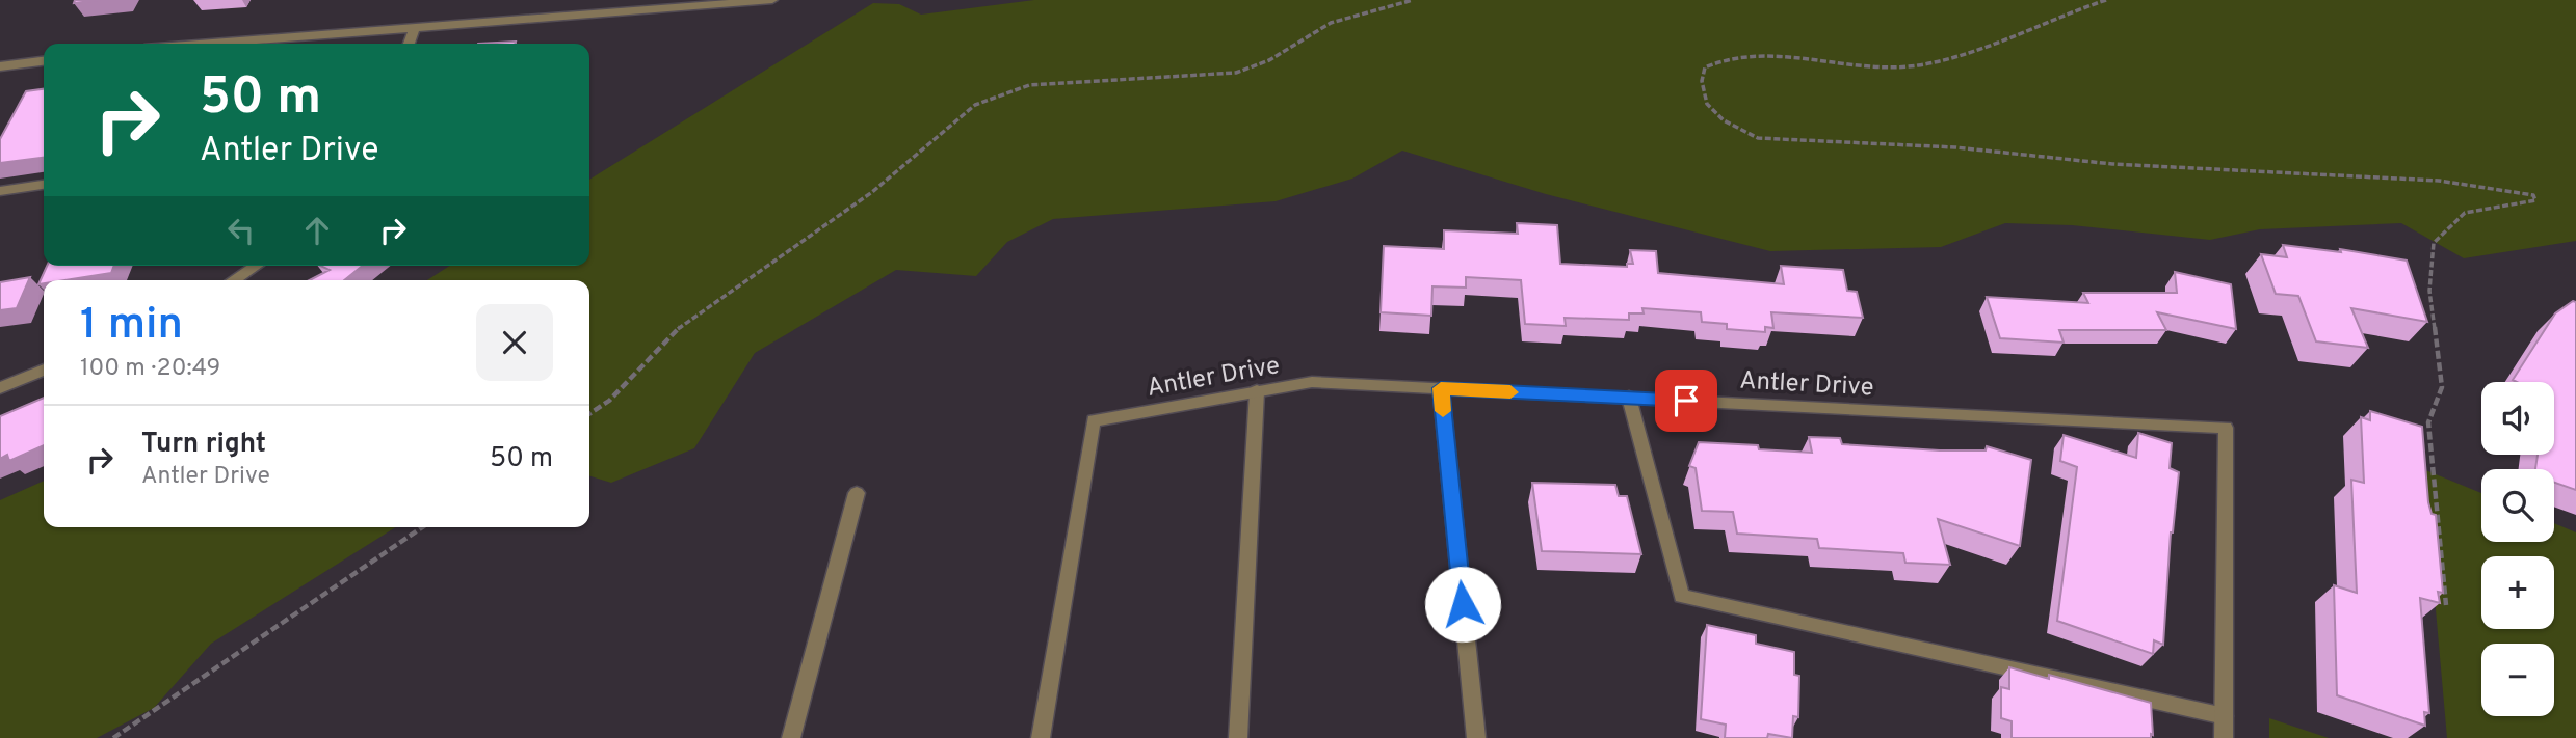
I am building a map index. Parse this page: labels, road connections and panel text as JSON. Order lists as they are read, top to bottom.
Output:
{
  "streets": {
    "street": ["Antler Drive"]
  },
  "page": {
    "turn": ["50 m", "Antler Drive"],
    "heading": ["1 min", "100 m · 20:49"],
    "map_buttons": ["+", "−"],
    "list": [
      {
        "name": "Turn right",
        "note": "Antler Drive",
        "value": "50 m"
      }
    ]
  }
}
